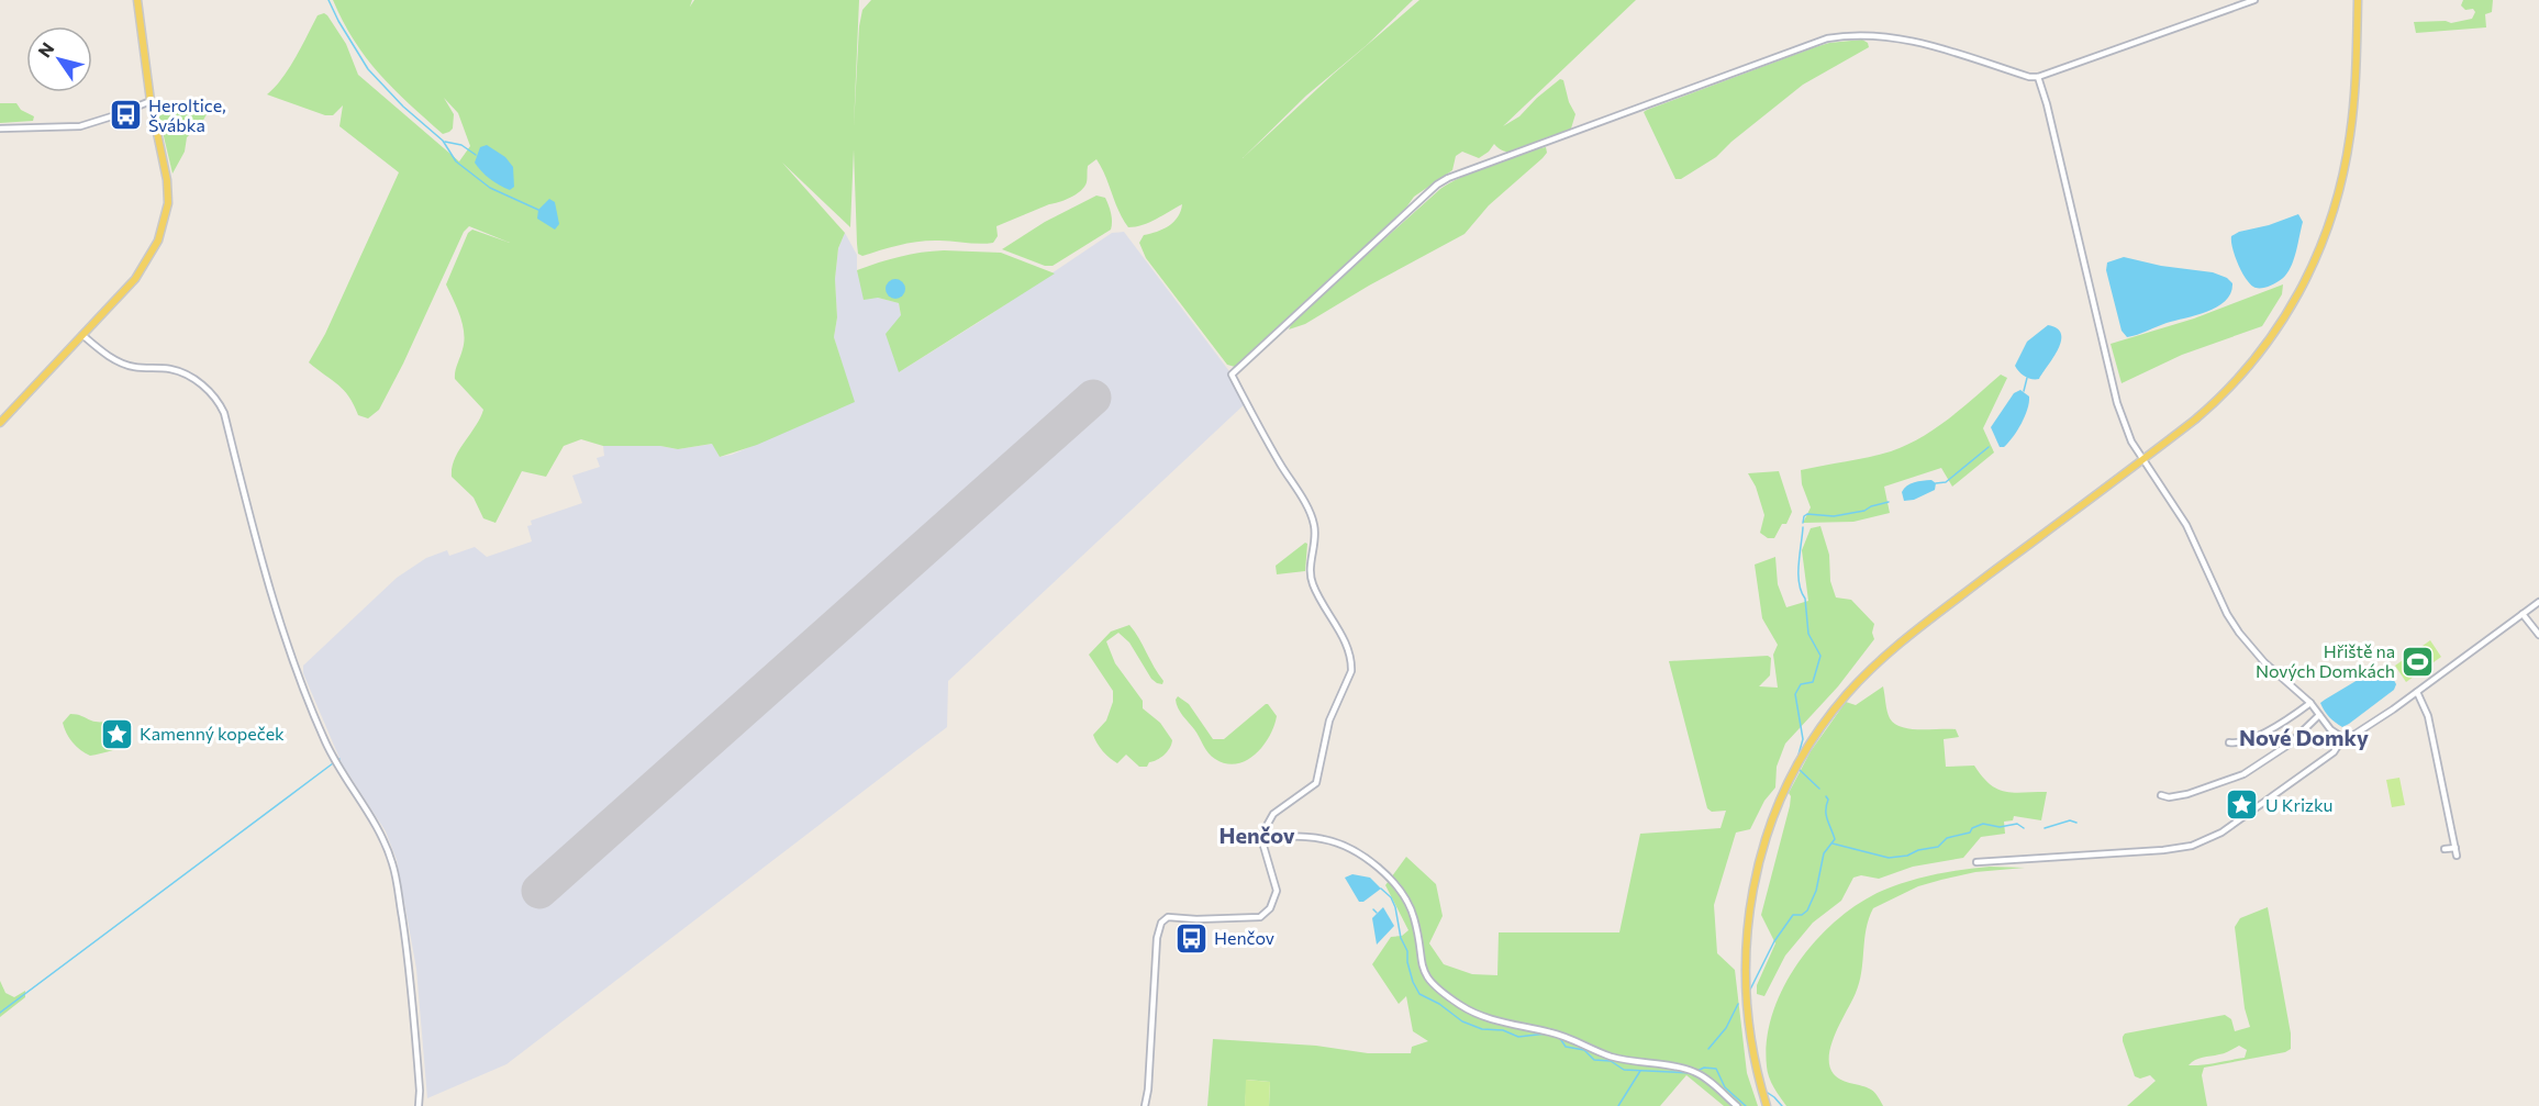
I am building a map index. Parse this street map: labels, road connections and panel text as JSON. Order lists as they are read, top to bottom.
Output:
{
  "districts": ["Nové Domky", "Henčov"],
  "places": {
    "bus stop": ["Heroltice, Švábka", "Henčov"],
    "sports": ["Hřiště na Nových Domkách"],
    "place": ["Kamenný kopeček", "U Krizku"]
  },
  "north": "top left"
}
